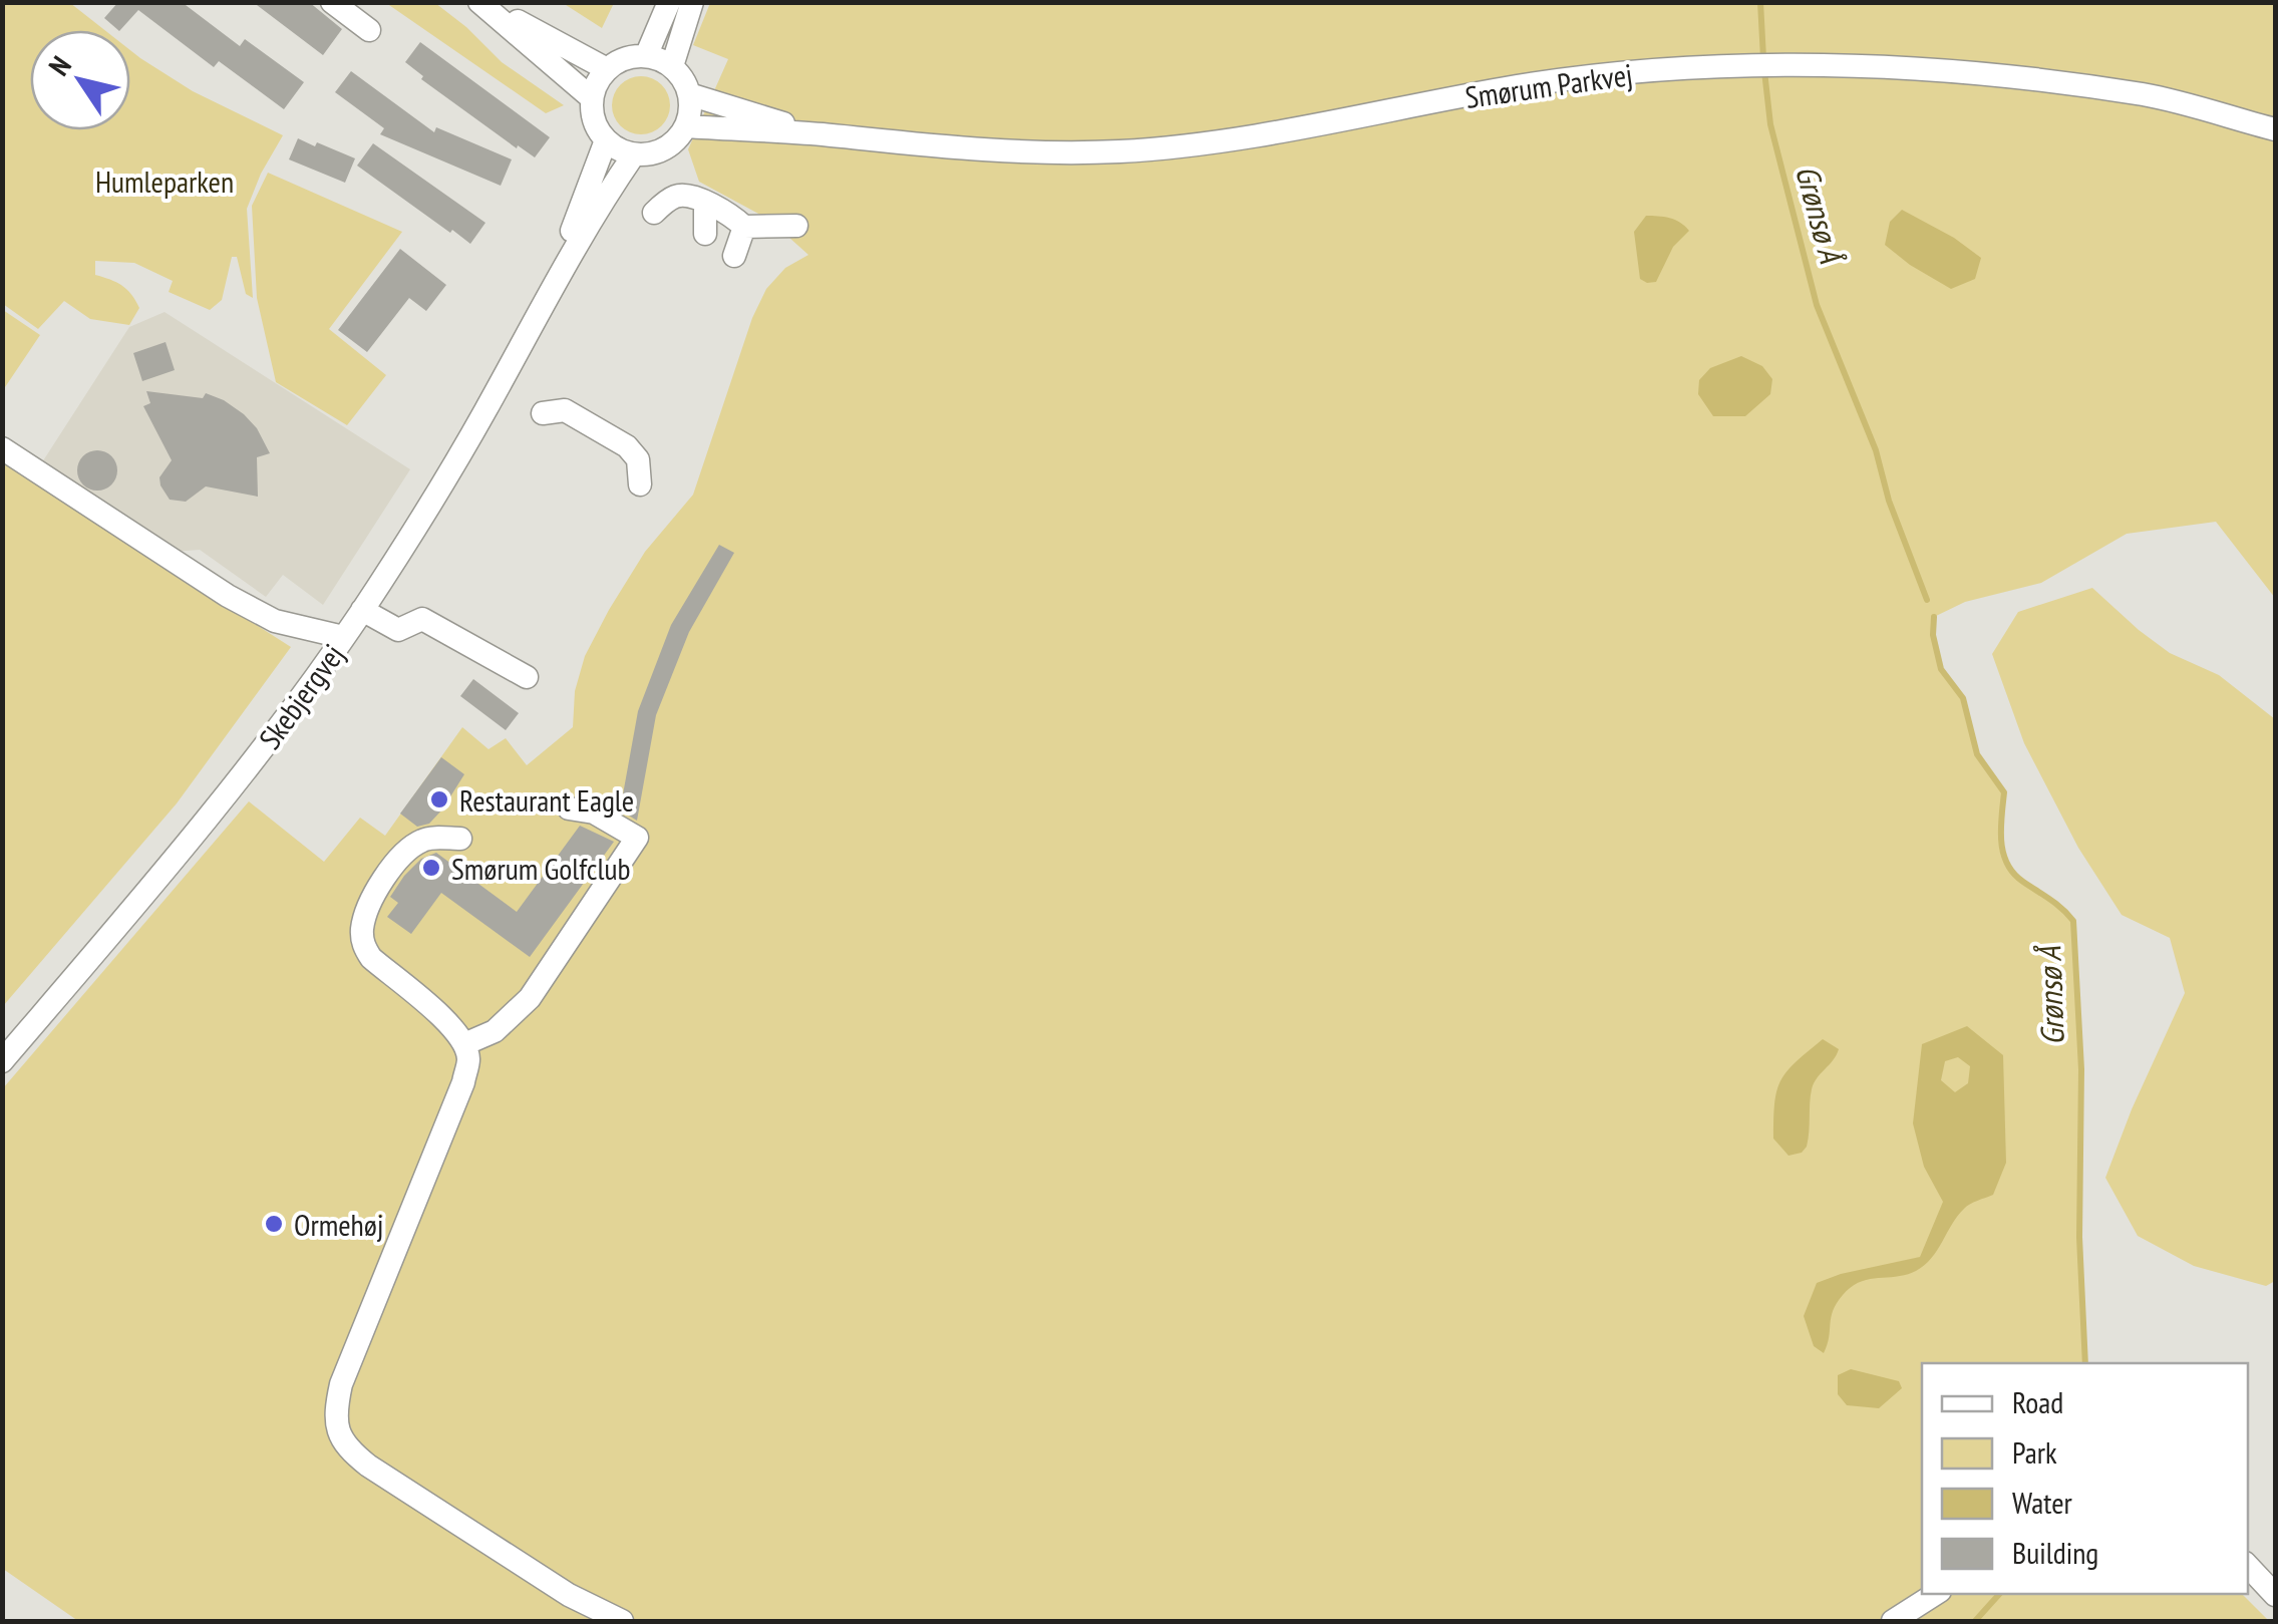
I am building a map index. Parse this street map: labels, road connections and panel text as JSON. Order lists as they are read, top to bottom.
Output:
{
  "streets": {
    "street": ["Smørum Parkvej", "Skebjergvej"]
  },
  "crossings": [
    ["Smørum Parkvej", "Skebjergvej"]
  ],
  "water": ["Grønsø Å"],
  "parks": ["Humleparken"],
  "places": ["Restaurant Eagle", "Smørum Golfclub", "Ormehøj"],
  "legend": [
    "Road",
    "Park",
    "Water",
    "Building"
  ],
  "north": "top left"
}
